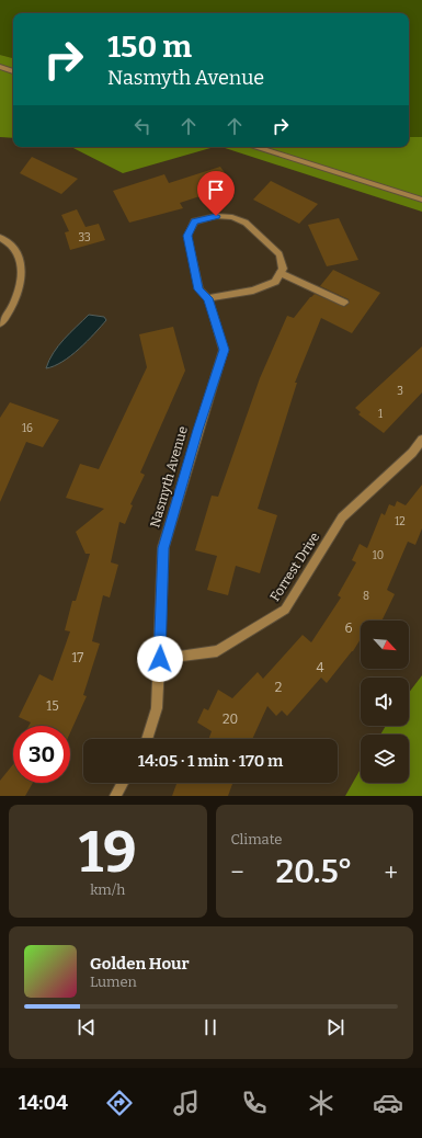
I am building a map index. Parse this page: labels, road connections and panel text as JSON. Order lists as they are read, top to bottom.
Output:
{
  "streets": {
    "street": ["Nasmyth Avenue", "Forrest Drive"]
  },
  "crossings": [
    ["Nasmyth Avenue", "Forrest Drive"]
  ],
  "house_numbers": [
    "33",
    "3",
    "1",
    "16",
    "12",
    "10",
    "8",
    "6",
    "17",
    "4",
    "2",
    "15",
    "20"
  ],
  "north": "bottom right",
  "page": {
    "turn": ["150 m", "Nasmyth Avenue"],
    "limit": "30",
    "trip": "14:05 · 1 min · 170 m",
    "tile": [
      ["19", "km/h"],
      "Climate"
    ],
    "heat": ["−", "20.5°", "+"],
    "song": ["Golden Hour", "Lumen"],
    "tabs": "14:04"
  }
}
